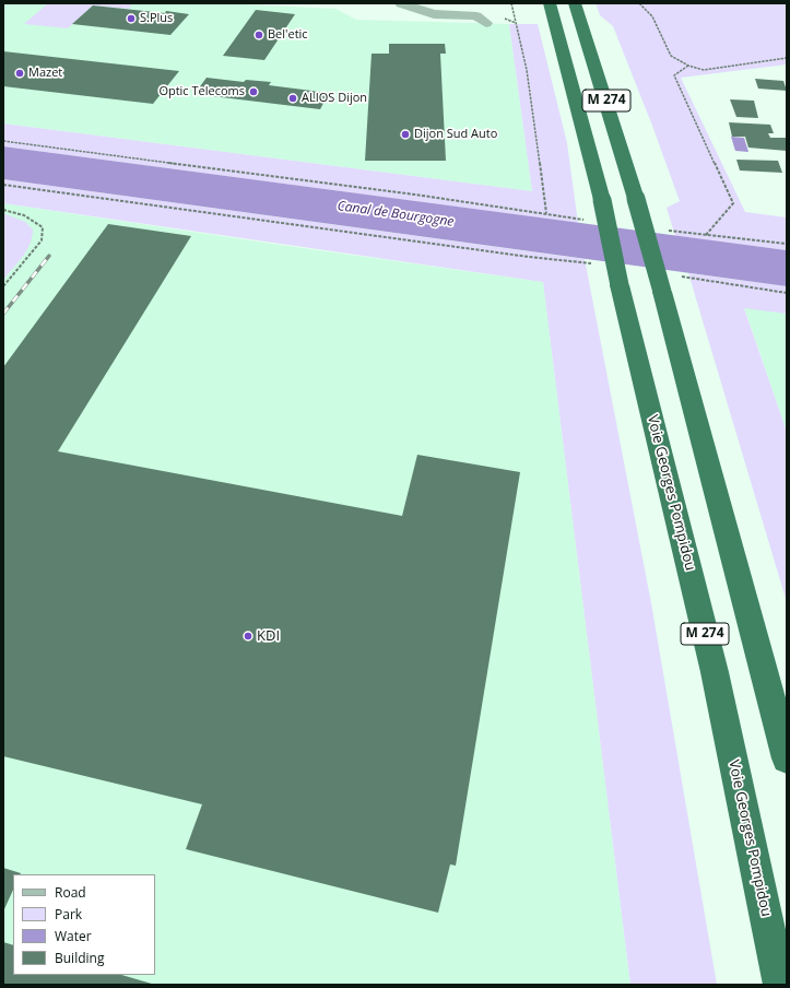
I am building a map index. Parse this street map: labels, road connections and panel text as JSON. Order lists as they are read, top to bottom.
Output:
{
  "streets": {
    "highway": ["M 274", "Voie Georges Pompidou"]
  },
  "water": ["Canal de Bourgogne"],
  "places": [
    "S.Plus",
    "Bel'etic",
    "Mazet",
    "Optic Telecoms",
    "ALIOS Dijon",
    "Dijon Sud Auto",
    "KDI"
  ],
  "legend": [
    "Road",
    "Park",
    "Water",
    "Building"
  ]
}
